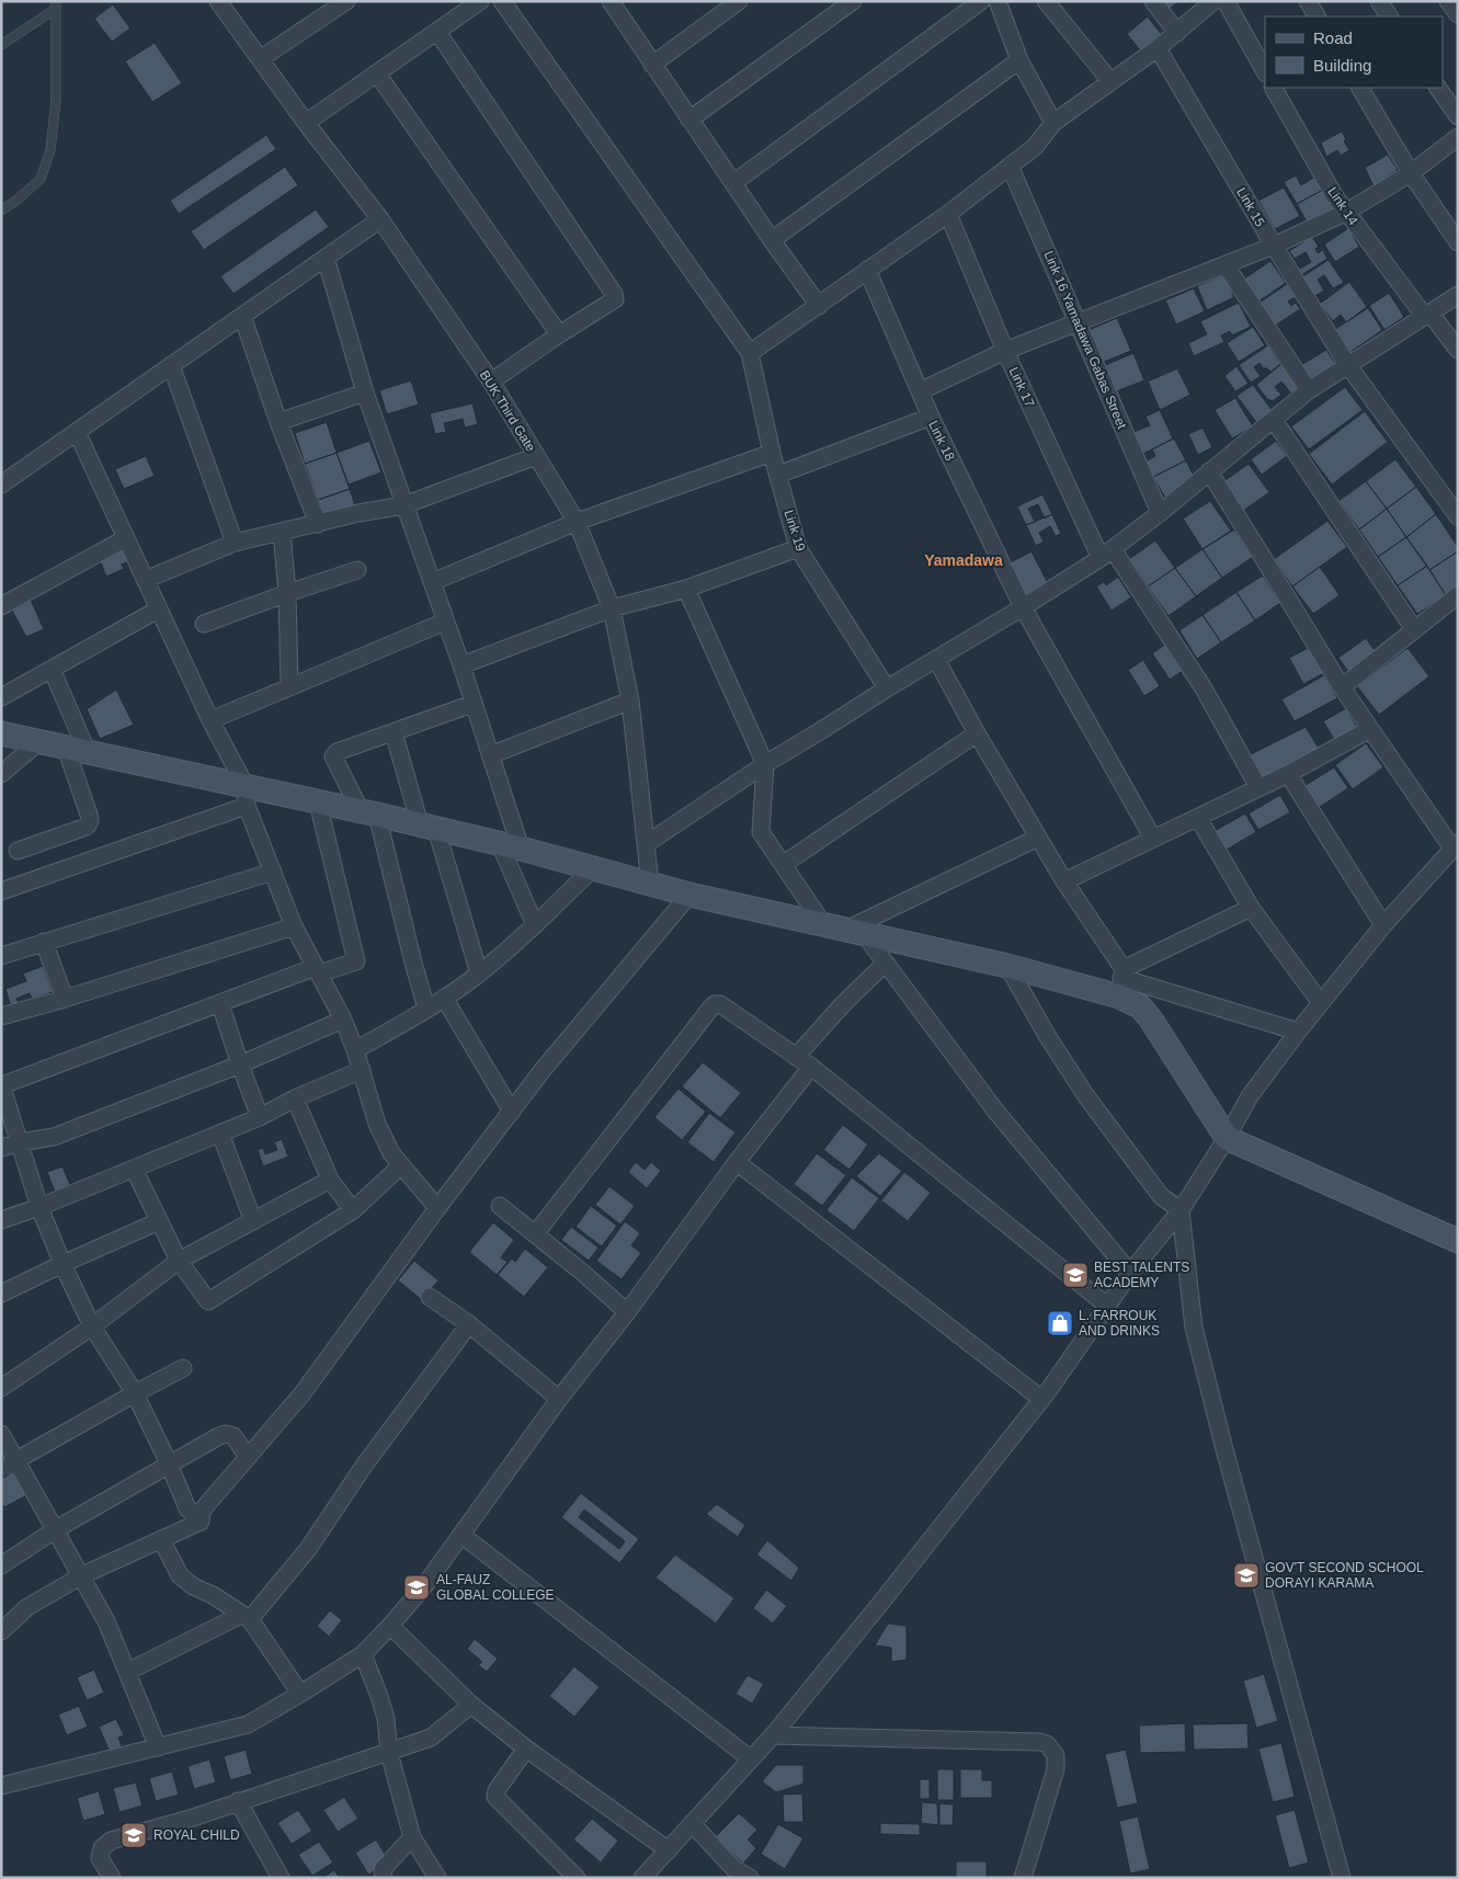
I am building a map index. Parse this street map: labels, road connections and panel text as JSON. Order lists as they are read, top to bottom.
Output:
{
  "streets": {
    "street": [
      "Link 14",
      "Link 15",
      "Link 16 Yamadawa Gabas Street",
      "Link 17",
      "BUK Third Gate",
      "Link 18",
      "Link 19"
    ]
  },
  "districts": ["Yamadawa"],
  "places": {
    "school or university": [
      "BEST TALENTS ACADEMY",
      "GOV'T SECOND SCHOOL DORAYI KARAMA",
      "AL-FAUZ GLOBAL COLLEGE",
      "ROYAL CHILD"
    ],
    "shop": ["L. FARROUK AND DRINKS"]
  },
  "legend": ["Road", "Building"]
}
